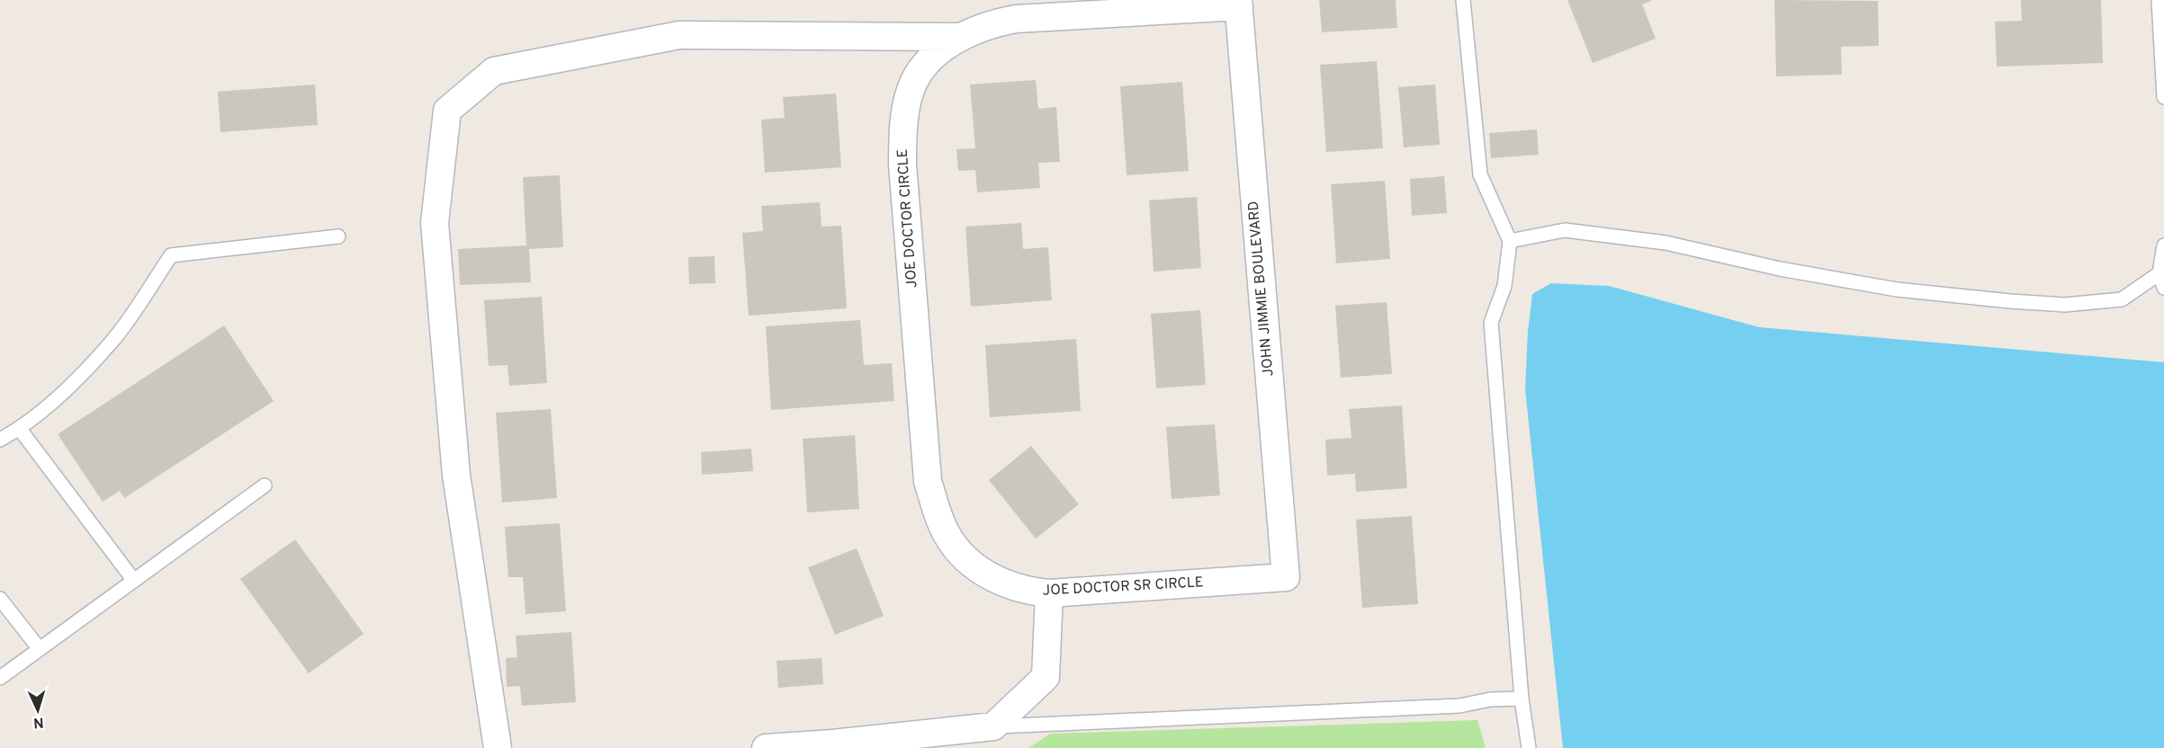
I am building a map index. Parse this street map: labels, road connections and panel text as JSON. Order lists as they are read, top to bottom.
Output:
{
  "streets": {
    "street": ["JOE DOCTOR CIRCLE", "JOHN JIMMIE BOULEVARD", "JOE DOCTOR SR CIRCLE"]
  },
  "crossings": [
    ["JOE DOCTOR CIRCLE", "JOHN JIMMIE BOULEVARD"],
    ["JOE DOCTOR CIRCLE", "JOE DOCTOR SR CIRCLE"],
    ["JOHN JIMMIE BOULEVARD", "JOE DOCTOR SR CIRCLE"]
  ],
  "north": "bottom"
}
